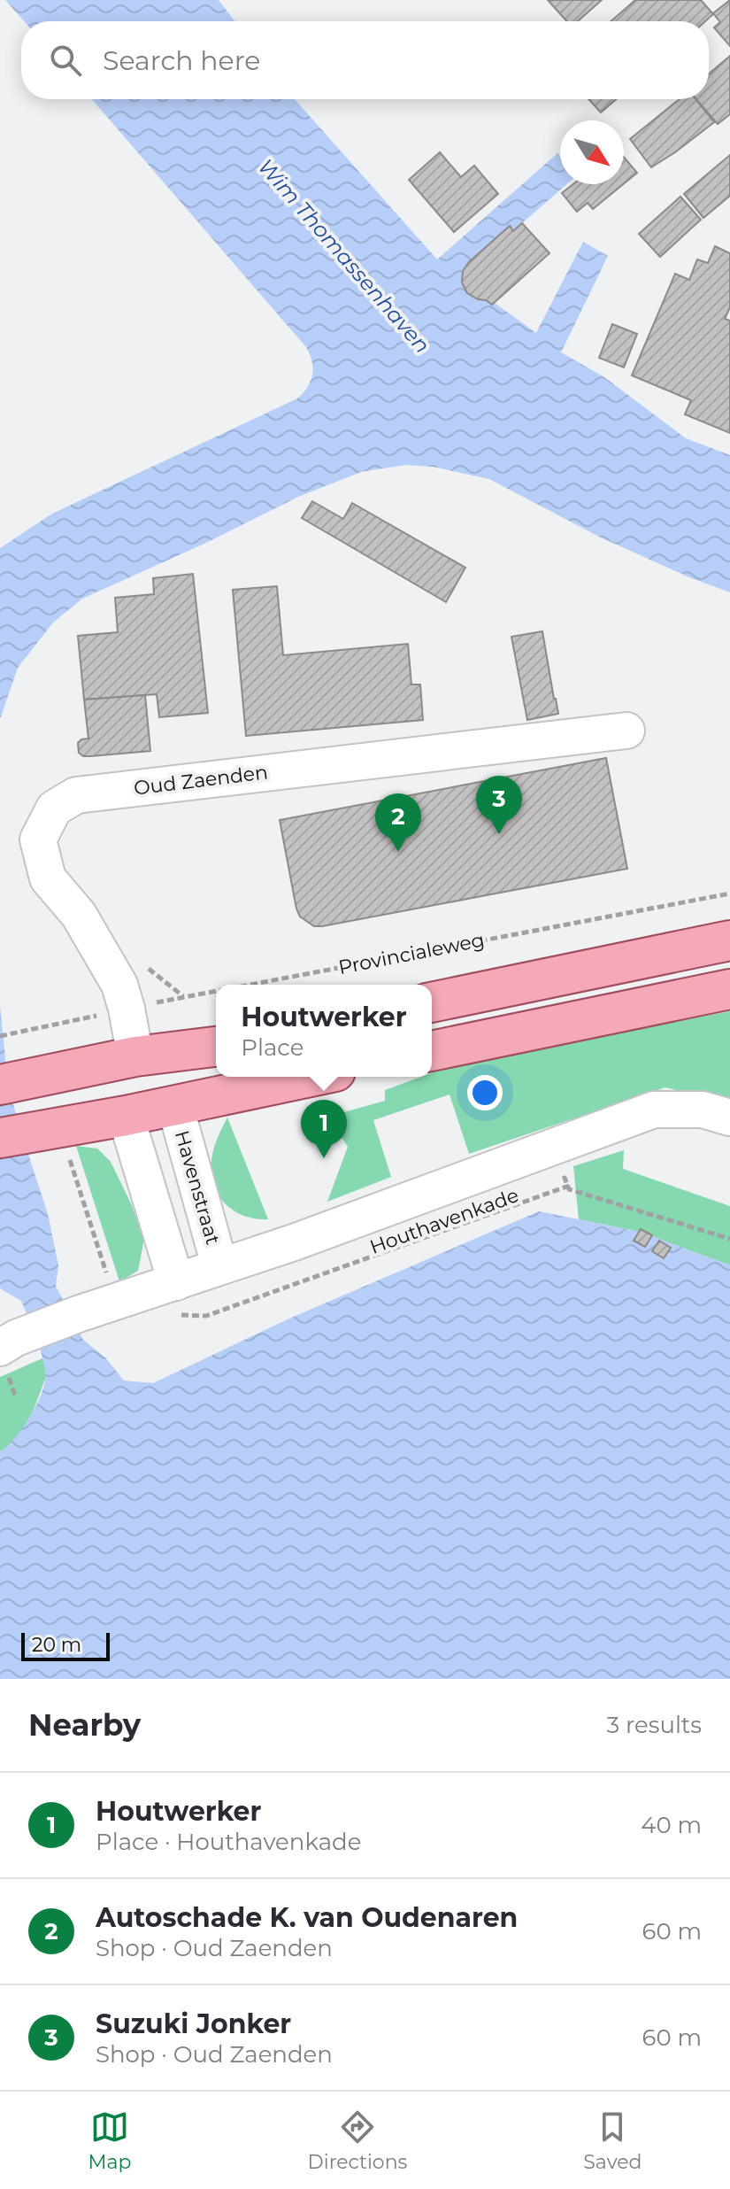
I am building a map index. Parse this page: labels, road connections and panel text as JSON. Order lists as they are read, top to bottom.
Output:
{
  "streets": {
    "street": ["Oud Zaenden", "Havenstraat", "Houthavenkade"],
    "path": ["Provincialeweg"]
  },
  "crossings": [
    ["Oud Zaenden", "Provincialeweg"],
    ["Havenstraat", "Houthavenkade"]
  ],
  "water": ["Wim Thomassenhaven"],
  "scale_bar": "20 m",
  "north": "bottom right",
  "page": {
    "search": "Search here",
    "pins": ["3", "2", "1"],
    "popup": ["Houtwerker", "Place"],
    "scale": "20 m",
    "heading": ["Nearby", "3 results"],
    "list": [
      {
        "mark": "1",
        "name": "Houtwerker",
        "note": "Place · Houthavenkade",
        "value": "40 m"
      },
      {
        "mark": "2",
        "name": "Autoschade K. van Oudenaren",
        "note": "Shop · Oud Zaenden",
        "value": "60 m"
      },
      {
        "mark": "3",
        "name": "Suzuki Jonker",
        "note": "Shop · Oud Zaenden",
        "value": "60 m"
      }
    ],
    "nav": ["Map", "Directions", "Saved"]
  }
}
